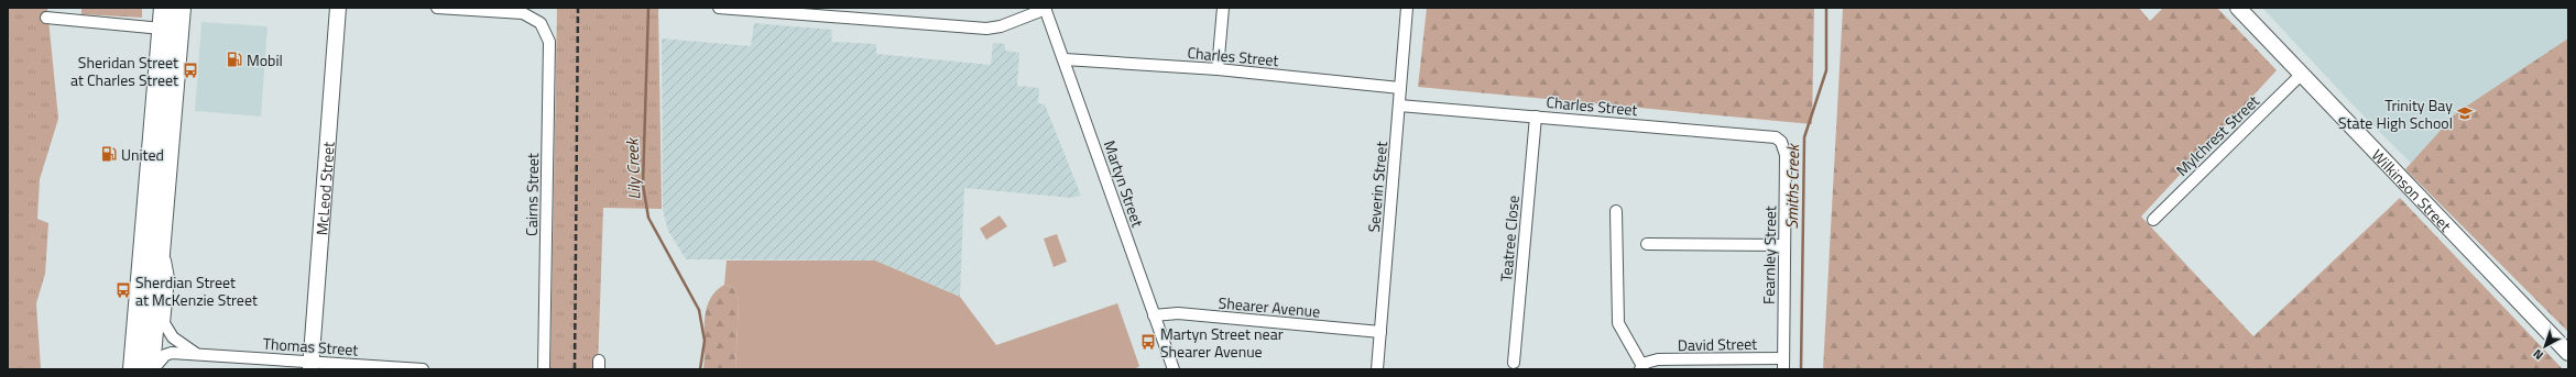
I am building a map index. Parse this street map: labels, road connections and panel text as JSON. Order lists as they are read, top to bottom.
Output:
{
  "streets": {
    "street": [
      "Charles Street",
      "Mylchrest Street",
      "Martyn Street",
      "Severin Street",
      "McLeod Street",
      "Wilkinson Street",
      "Cairns Street",
      "Teatree Close",
      "Fearnley Street",
      "Shearer Avenue",
      "David Street",
      "Thomas Street"
    ]
  },
  "crossings": [
    ["Charles Street", "Martyn Street"],
    ["Charles Street", "Severin Street"],
    ["Charles Street", "Teatree Close"],
    ["Charles Street", "Fearnley Street"],
    ["Mylchrest Street", "Wilkinson Street"],
    ["Martyn Street", "Shearer Avenue"],
    ["Severin Street", "Shearer Avenue"],
    ["McLeod Street", "Thomas Street"],
    ["Fearnley Street", "David Street"]
  ],
  "water": ["Lily Creek", "Smiths Creek"],
  "places": {
    "fuel station": ["Mobil", "United"],
    "bus stop": ["Sheridan Street at Charles Street", "Sherdian Street at McKenzie Street", "Martyn Street near Shearer Avenue"],
    "school or university": ["Trinity Bay State High School"]
  },
  "north": "bottom left"
}
